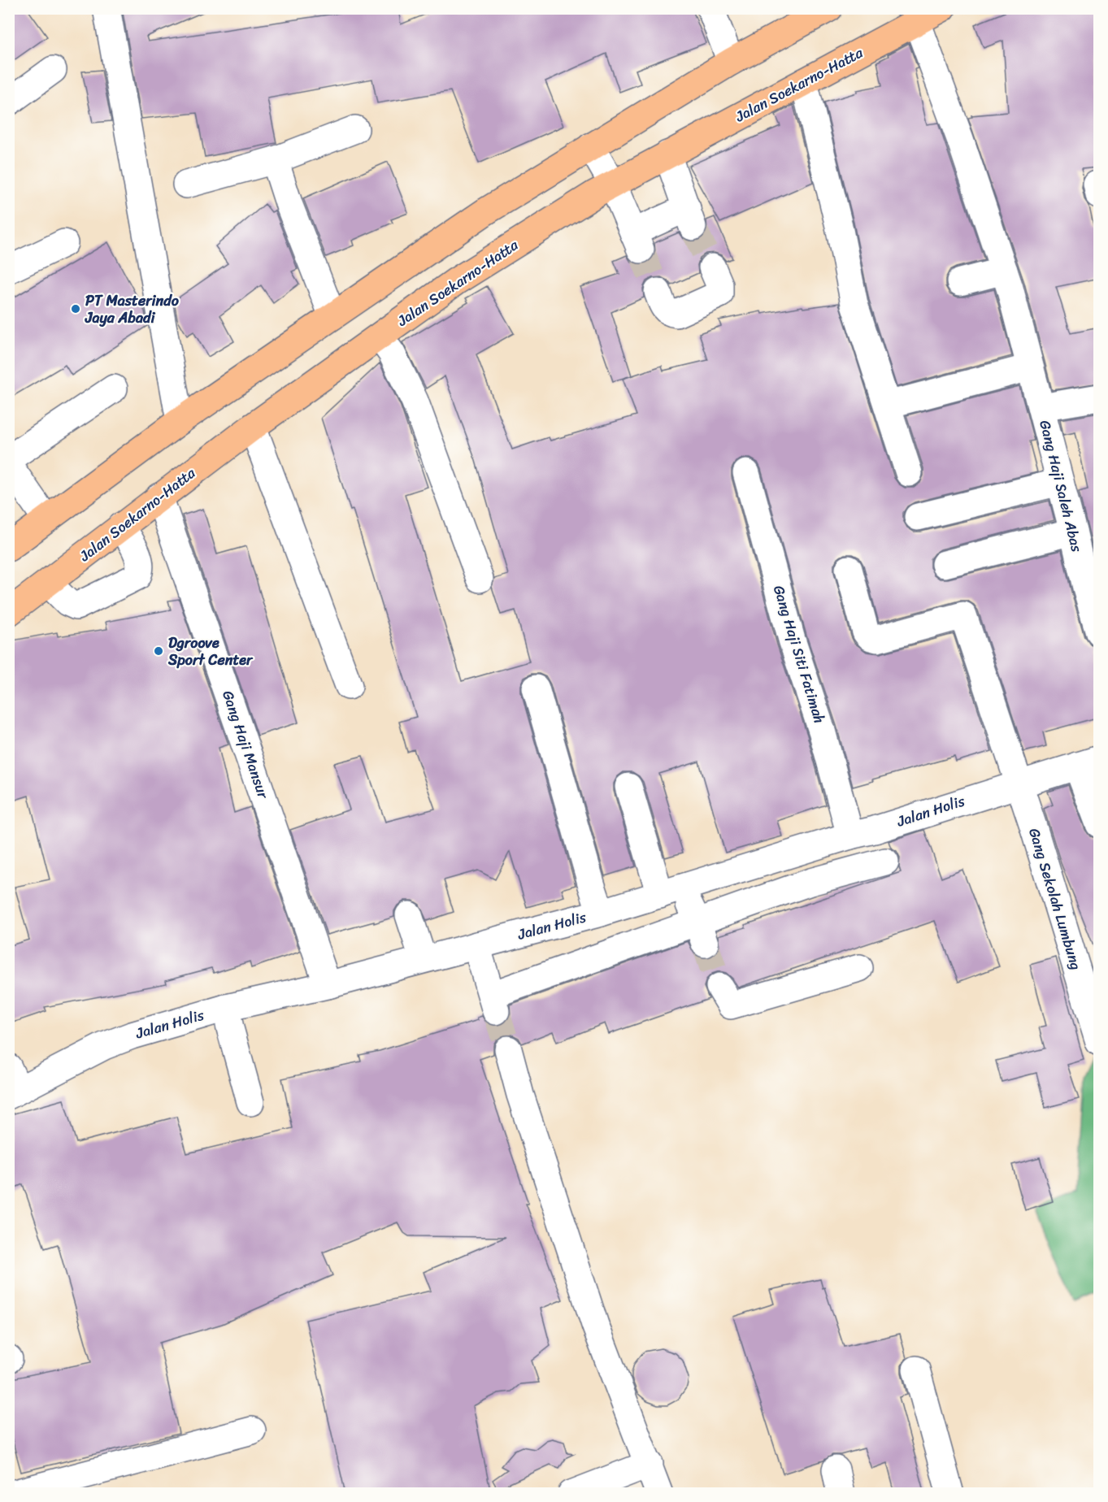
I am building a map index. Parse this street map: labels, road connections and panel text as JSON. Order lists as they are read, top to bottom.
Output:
{
  "streets": {
    "highway": ["Jalan Soekarno-Hatta"],
    "street": [
      "Gang Haji Saleh Abas",
      "Gang Haji Siti Fatimah",
      "Gang Haji Mansur",
      "Jalan Holis",
      "Gang Sekolah Lumbung"
    ]
  },
  "crossings": [
    ["Jalan Soekarno-Hatta", "Gang Haji Saleh Abas"],
    ["Jalan Soekarno-Hatta", "Gang Haji Mansur"],
    ["Gang Haji Siti Fatimah", "Jalan Holis"],
    ["Gang Haji Mansur", "Jalan Holis"],
    ["Jalan Holis", "Gang Sekolah Lumbung"]
  ],
  "places": ["PT Masterindo Jaya Abadi", "Dgroove Sport Center"]
}
